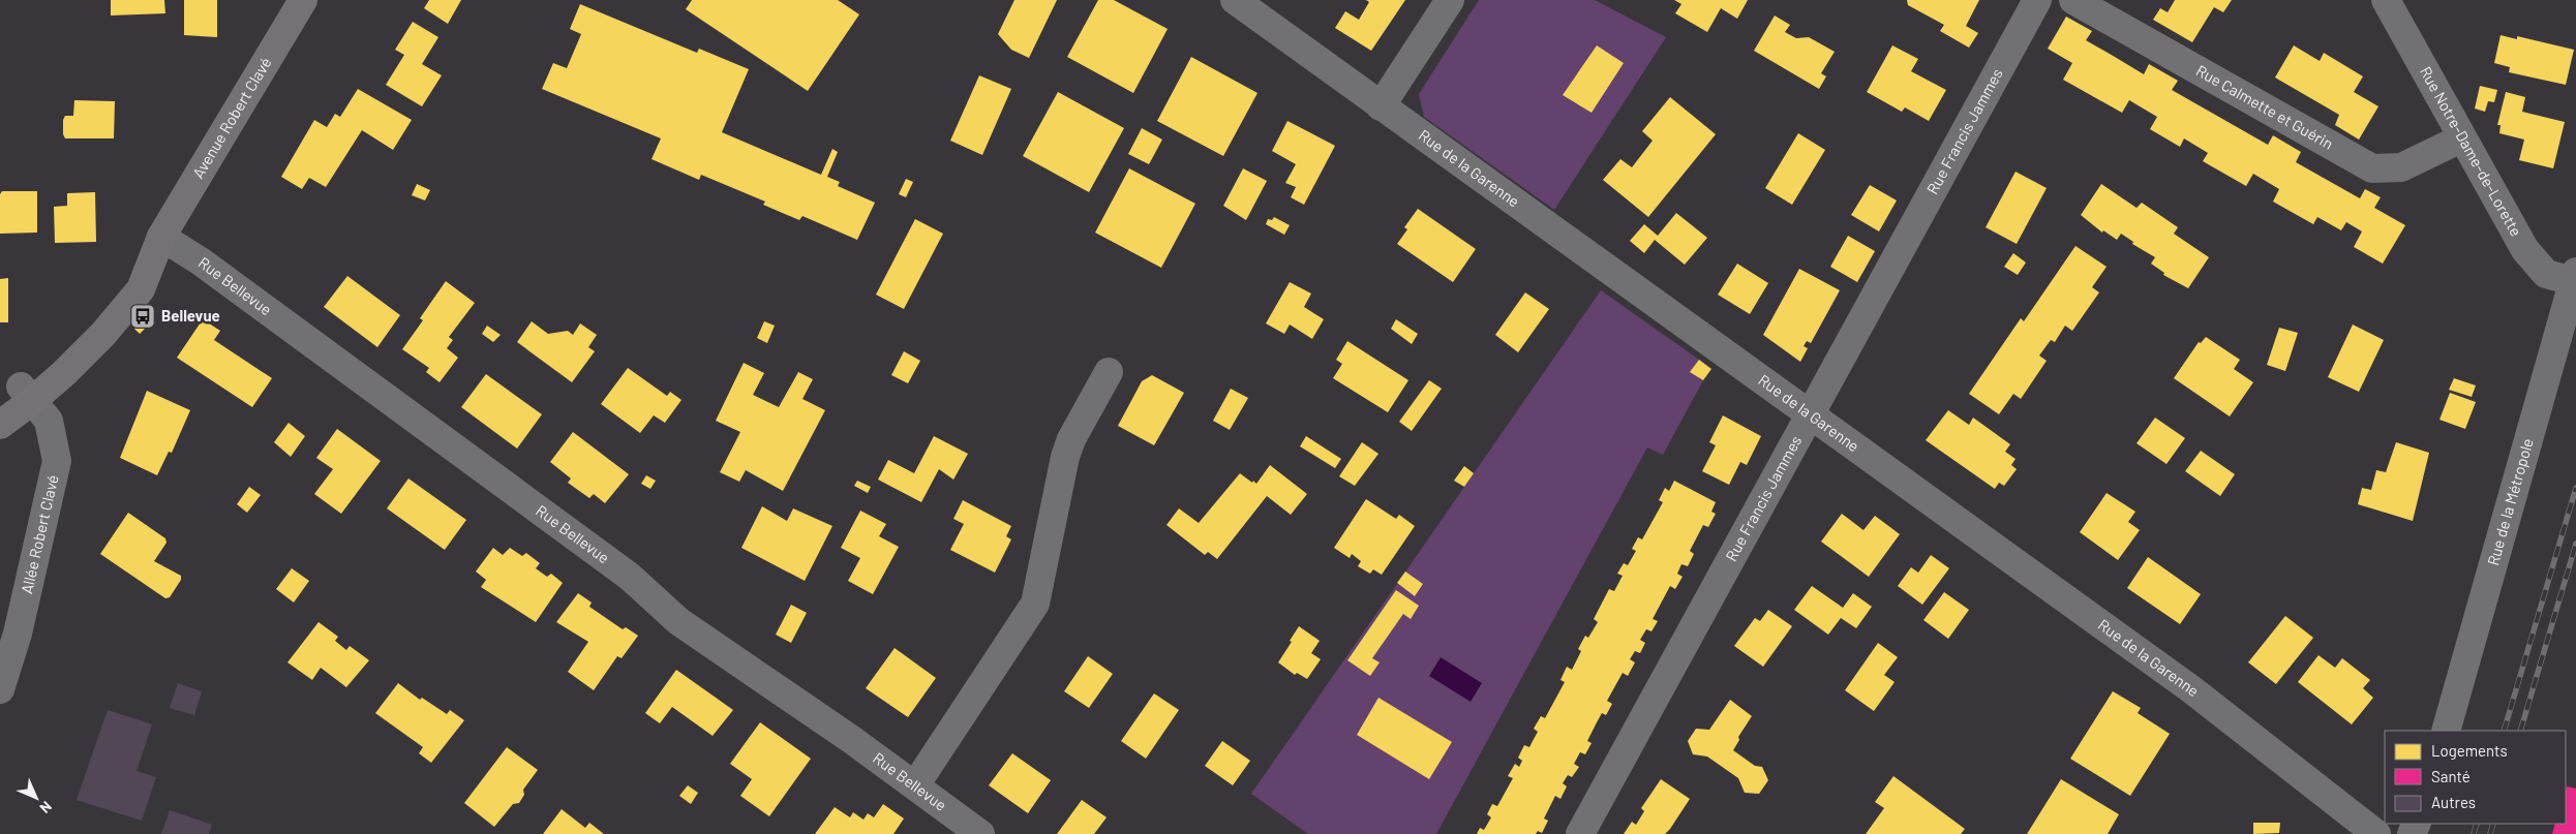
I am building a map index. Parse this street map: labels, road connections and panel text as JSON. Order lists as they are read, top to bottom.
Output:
{
  "streets": {
    "street": [
      "Rue Calmette et Guérin",
      "Avenue Robert Clavé",
      "Rue Francis Jammes",
      "Rue Notre-Dame-de-Lorette",
      "Rue de la Garenne",
      "Rue Bellevue",
      "Rue de la Métropole",
      "Allée Robert Clavé"
    ]
  },
  "crossings": [
    ["Rue Calmette et Guérin", "Rue Notre-Dame-de-Lorette"],
    ["Avenue Robert Clavé", "Rue Bellevue"],
    ["Avenue Robert Clavé", "Allée Robert Clavé"],
    ["Rue Francis Jammes", "Rue de la Garenne"],
    ["Rue Notre-Dame-de-Lorette", "Rue de la Métropole"]
  ],
  "places": {
    "bus stop": ["Bellevue"]
  },
  "legend": ["Logements", "Santé", "Autres"],
  "north": "bottom right"
}
